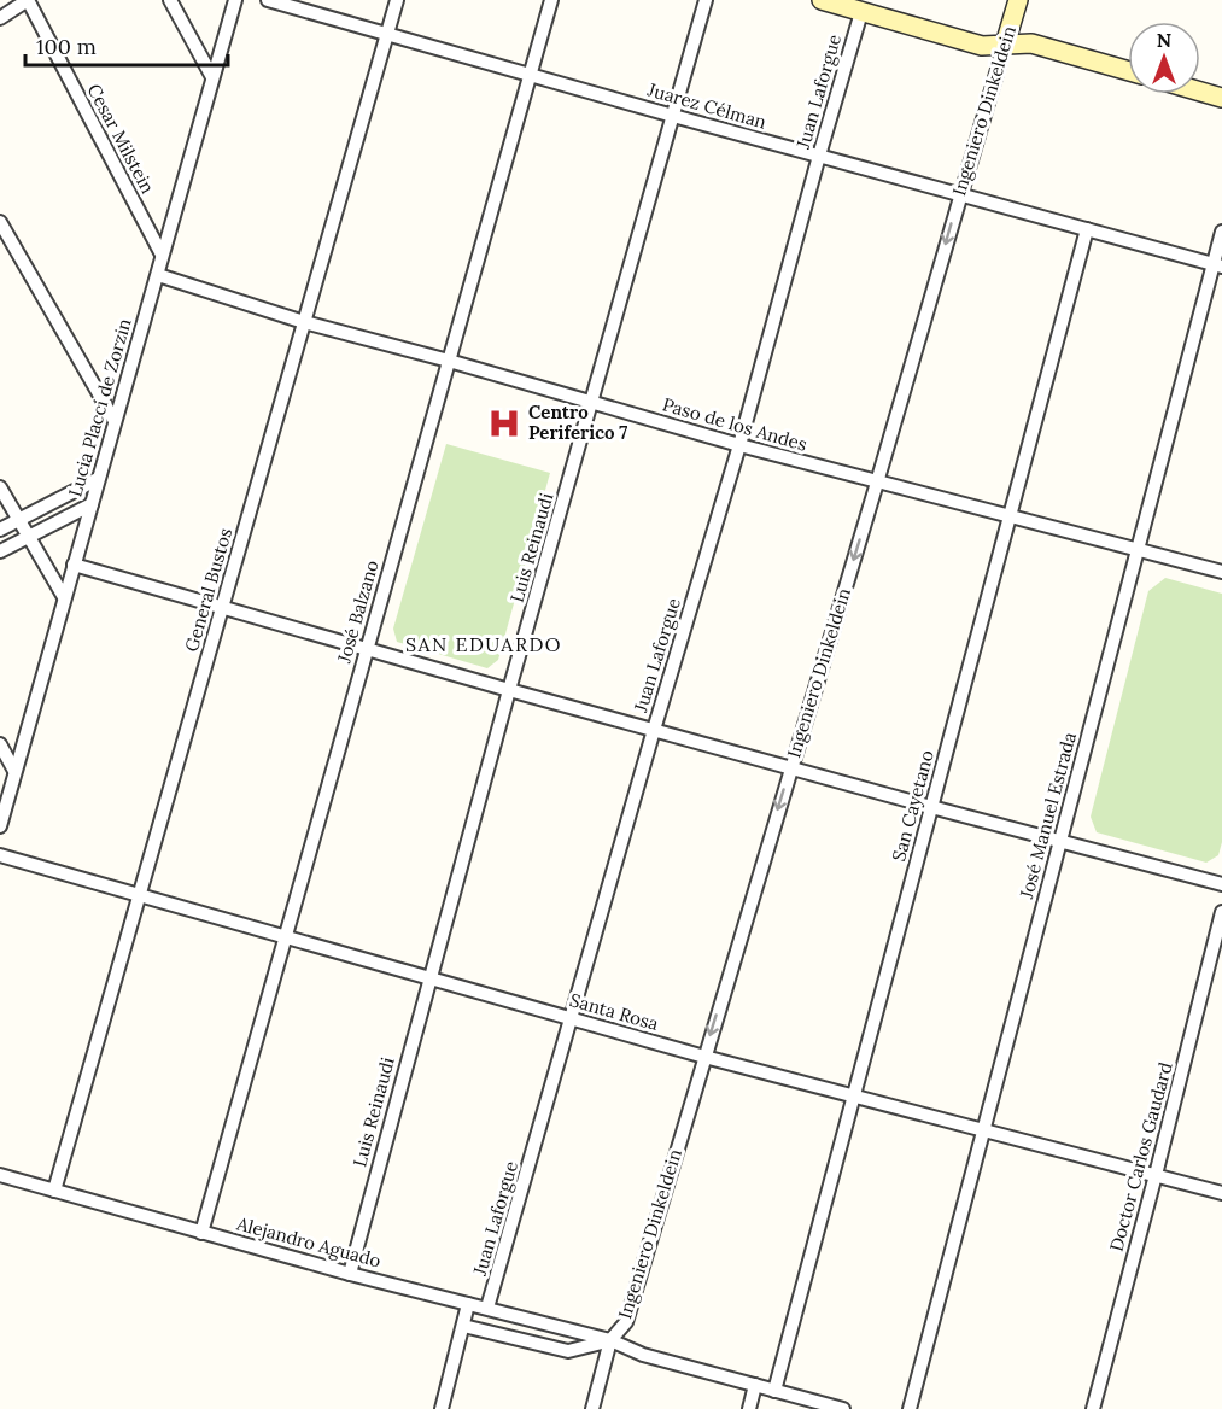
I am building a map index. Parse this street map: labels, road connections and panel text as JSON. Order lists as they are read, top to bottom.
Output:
{
  "streets": {
    "main road": ["Ingeniero Dinkeldein"],
    "street": [
      "Juan Laforgue",
      "Juarez Célman",
      "Cesar Milstein",
      "Lucia Placci de Zorzin",
      "Paso de los Andes",
      "Luis Reinaudi",
      "General Bustos",
      "José Balzano",
      "San Cayetano",
      "José Manuel Estrada",
      "Santa Rosa",
      "Doctor Carlos Gaudard",
      "Alejandro Aguado"
    ]
  },
  "crossings": [
    ["Juan Laforgue", "Juarez Célman"],
    ["Juan Laforgue", "Paso de los Andes"],
    ["Juan Laforgue", "Santa Rosa"],
    ["Juan Laforgue", "Alejandro Aguado"],
    ["Juarez Célman", "Ingeniero Dinkeldein"],
    ["Juarez Célman", "Luis Reinaudi"],
    ["Juarez Célman", "General Bustos"],
    ["Juarez Célman", "José Balzano"],
    ["Juarez Célman", "San Cayetano"],
    ["Juarez Célman", "José Manuel Estrada"],
    ["Ingeniero Dinkeldein", "Paso de los Andes"],
    ["Ingeniero Dinkeldein", "Santa Rosa"],
    ["Ingeniero Dinkeldein", "Alejandro Aguado"],
    ["Cesar Milstein", "Lucia Placci de Zorzin"],
    ["Lucia Placci de Zorzin", "Paso de los Andes"],
    ["Paso de los Andes", "Luis Reinaudi"],
    ["Paso de los Andes", "General Bustos"],
    ["Paso de los Andes", "José Balzano"],
    ["Paso de los Andes", "San Cayetano"],
    ["Paso de los Andes", "José Manuel Estrada"],
    ["Luis Reinaudi", "Santa Rosa"],
    ["Luis Reinaudi", "Alejandro Aguado"],
    ["General Bustos", "Santa Rosa"],
    ["General Bustos", "Alejandro Aguado"],
    ["José Balzano", "Santa Rosa"],
    ["José Balzano", "Alejandro Aguado"],
    ["San Cayetano", "Santa Rosa"],
    ["San Cayetano", "Alejandro Aguado"],
    ["José Manuel Estrada", "Santa Rosa"],
    ["Santa Rosa", "Doctor Carlos Gaudard"]
  ],
  "one_way": ["Ingeniero Dinkeldein"],
  "districts": ["SAN EDUARDO"],
  "places": {
    "hospital": ["Centro Periferico 7"]
  },
  "scale_bar": "100 m",
  "north": "top"
}
